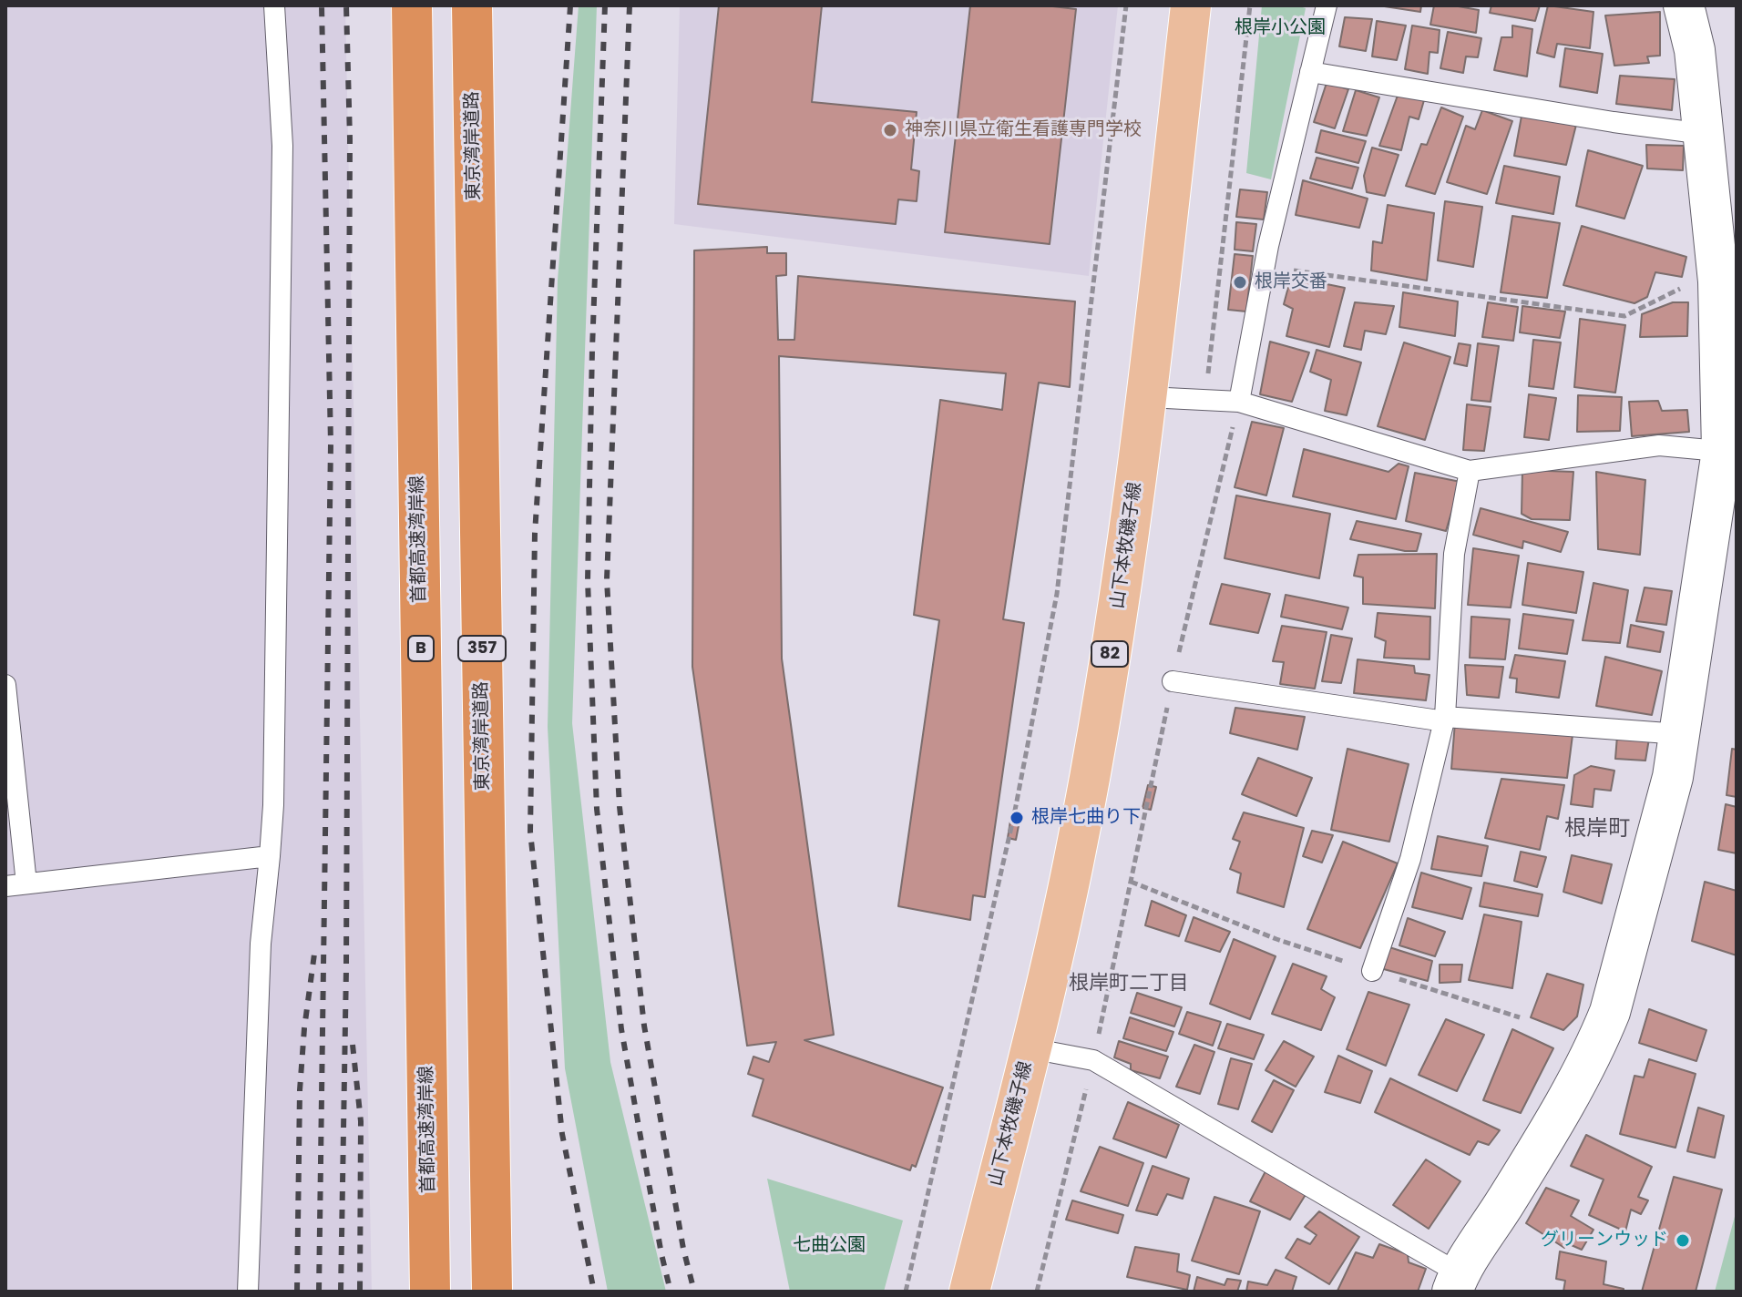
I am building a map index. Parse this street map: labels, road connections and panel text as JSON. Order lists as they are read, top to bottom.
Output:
{
  "streets": {
    "highway": [
      "東京湾岸道路",
      "首都高速湾岸線",
      "B",
      "357"
    ],
    "main road": ["山下本牧磯子線", "82"]
  },
  "districts": ["根岸町", "根岸町二丁目"],
  "parks": ["根岸小公園", "七曲公園"],
  "places": [
    "神奈川県立衛生看護専門学校",
    "根岸交番",
    "根岸七曲り下",
    "グリーンウッド"
  ]
}
